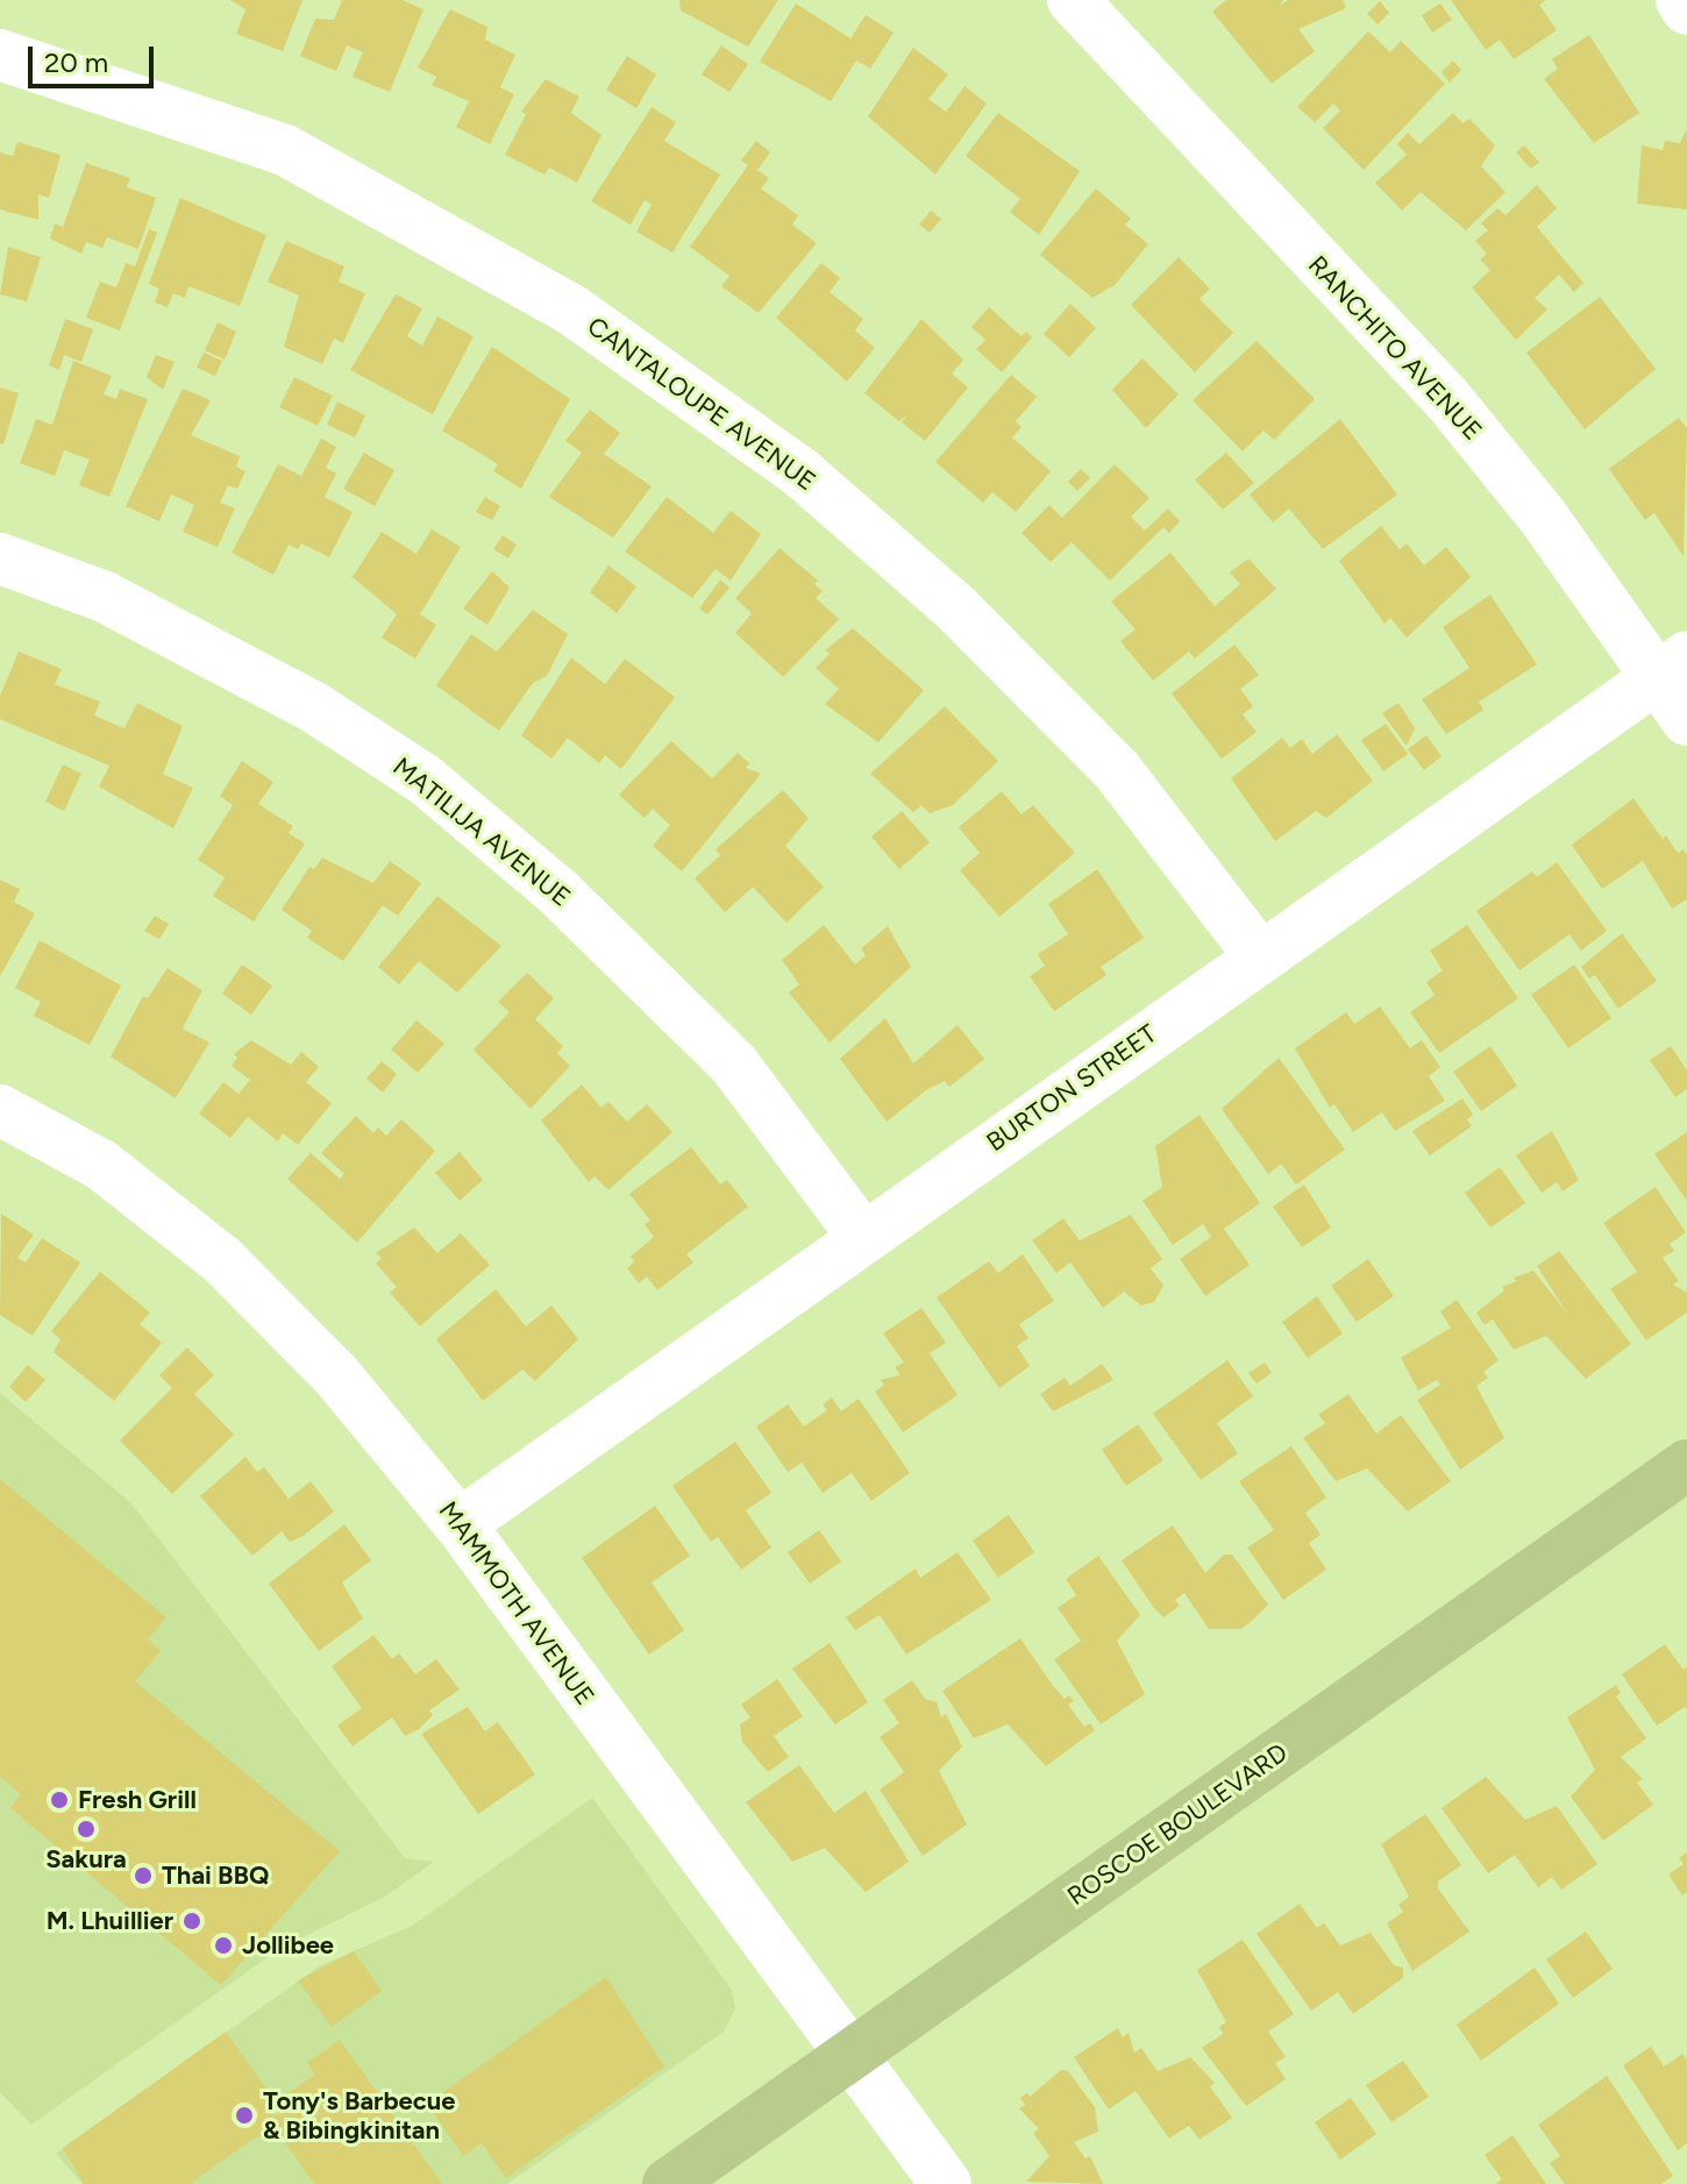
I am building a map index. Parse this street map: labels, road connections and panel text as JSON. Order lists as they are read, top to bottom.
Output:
{
  "streets": {
    "main road": ["ROSCOE BOULEVARD"],
    "street": [
      "RANCHITO AVENUE",
      "CANTALOUPE AVENUE",
      "MATILIJA AVENUE",
      "BURTON STREET",
      "MAMMOTH AVENUE"
    ]
  },
  "crossings": [
    ["RANCHITO AVENUE", "BURTON STREET"],
    ["CANTALOUPE AVENUE", "BURTON STREET"],
    ["MATILIJA AVENUE", "BURTON STREET"],
    ["BURTON STREET", "MAMMOTH AVENUE"],
    ["MAMMOTH AVENUE", "ROSCOE BOULEVARD"]
  ],
  "places": [
    "Fresh Grill",
    "Sakura",
    "Thai BBQ",
    "M. Lhuillier",
    "Jollibee",
    "Tony's Barbecue & Bibingkinitan"
  ],
  "scale_bar": "20 m"
}
